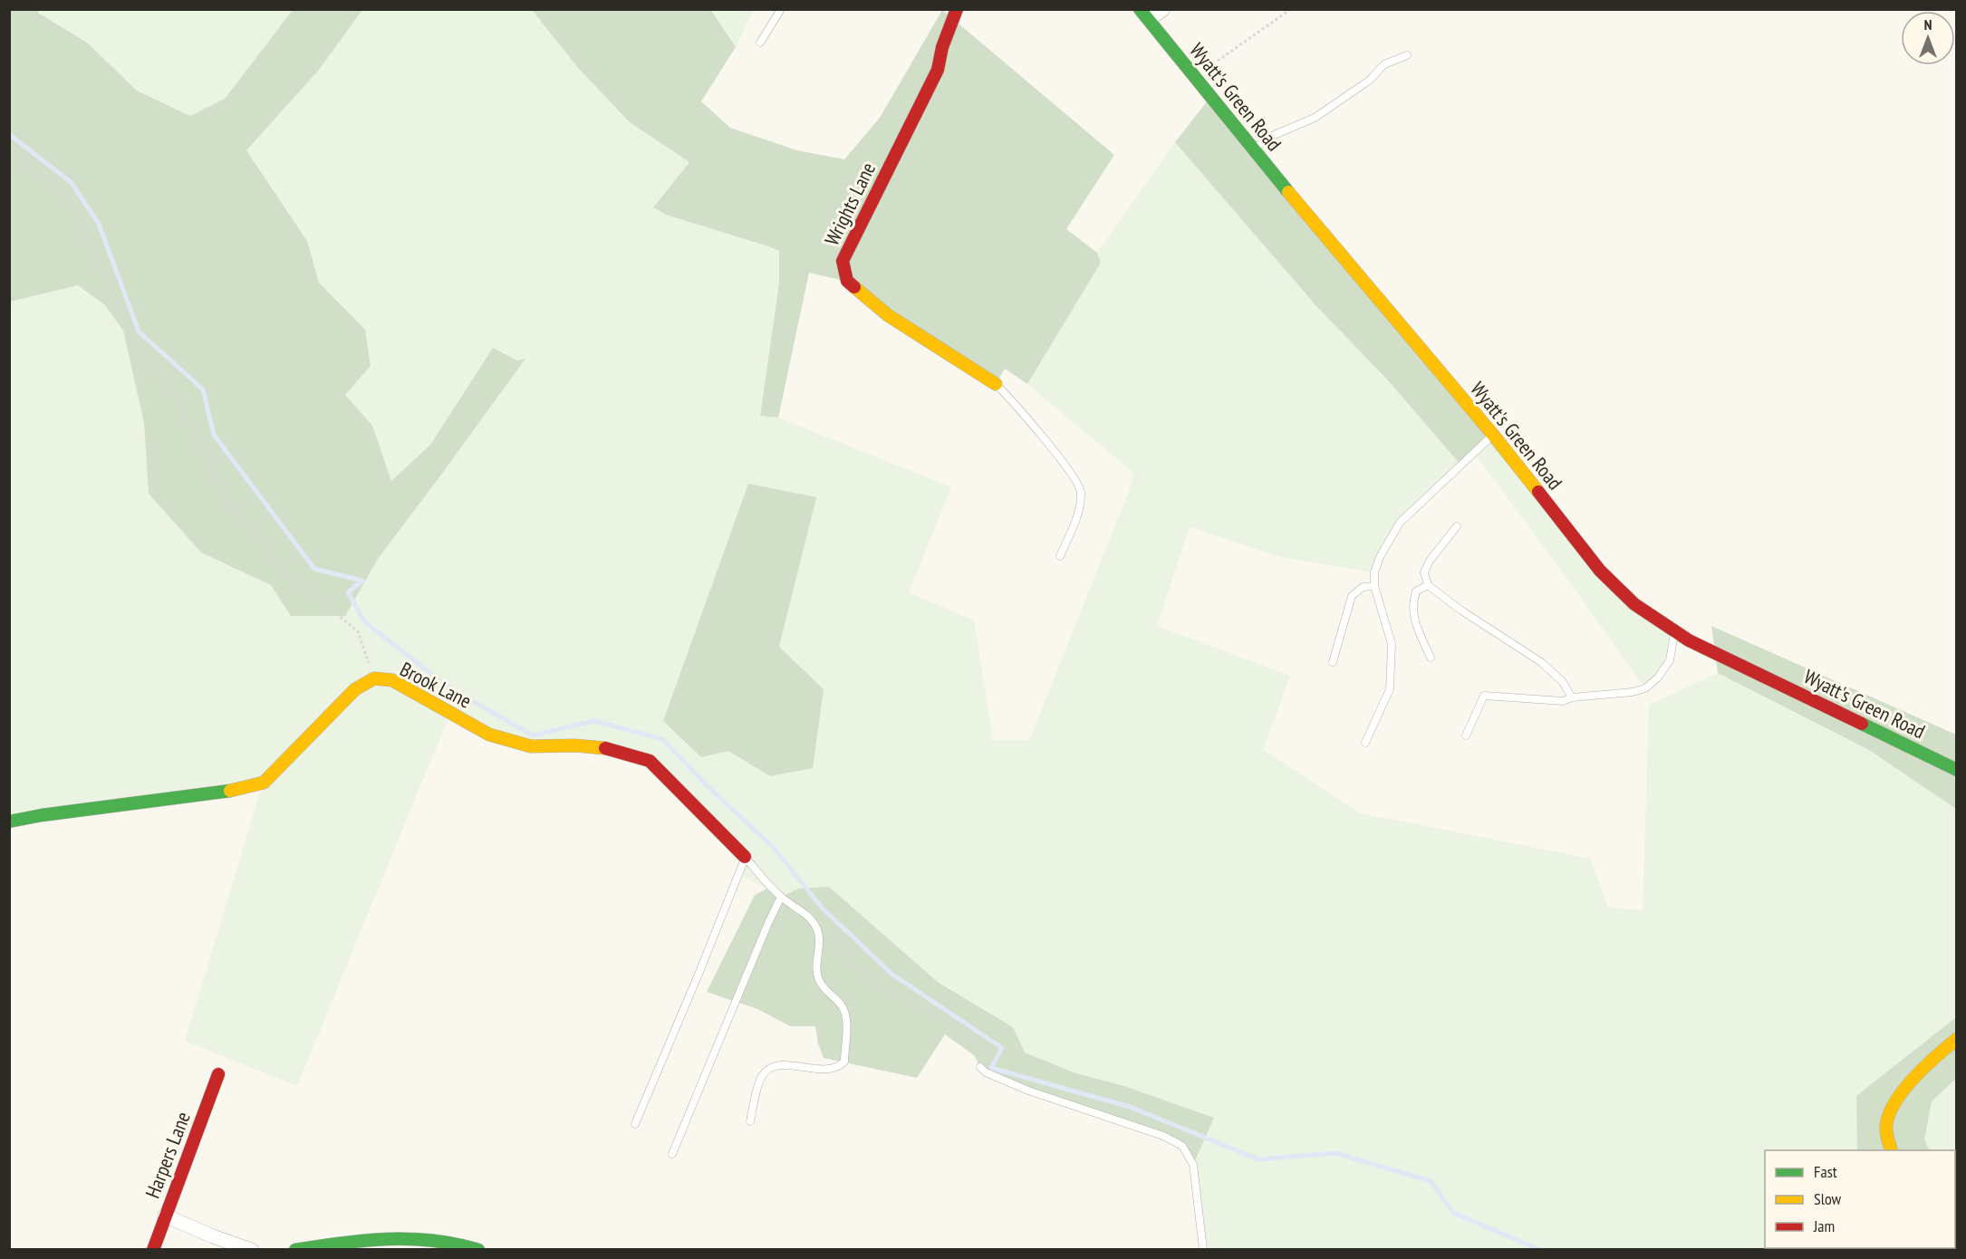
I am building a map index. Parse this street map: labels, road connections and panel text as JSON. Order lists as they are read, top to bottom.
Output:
{
  "streets": {
    "street": [
      "Wyatt's Green Road",
      "Wrights Lane",
      "Brook Lane",
      "Harpers Lane"
    ]
  },
  "legend": ["Fast", "Slow", "Jam"],
  "north": "top"
}
